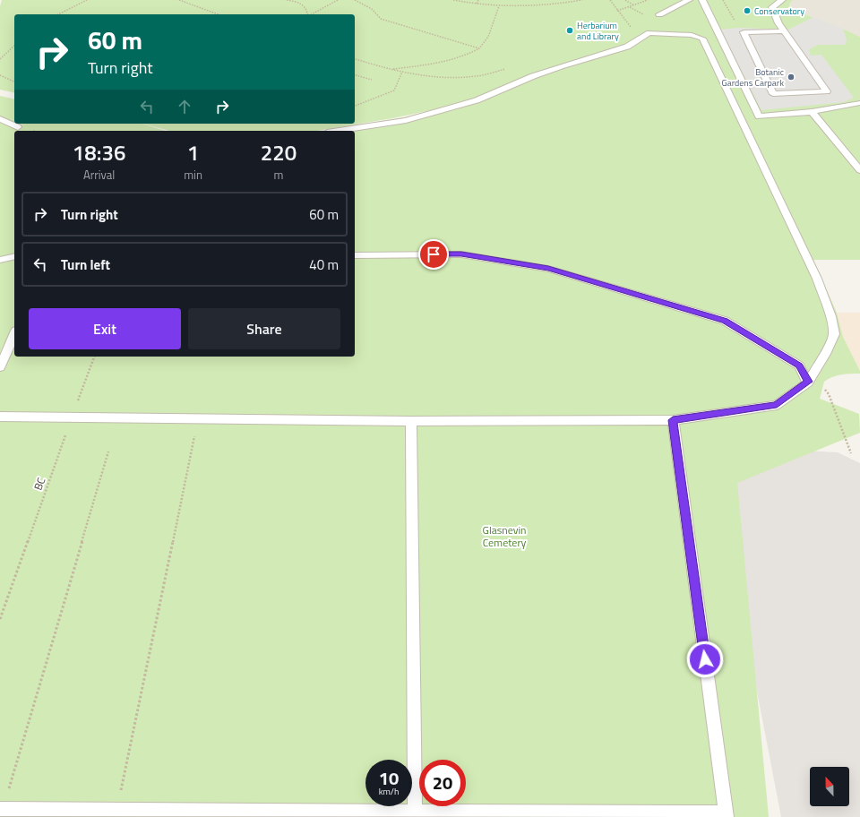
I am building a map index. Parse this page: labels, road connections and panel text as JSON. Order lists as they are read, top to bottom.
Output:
{
  "streets": {
    "path": ["BC"]
  },
  "parks": ["Glasnevin Cemetery"],
  "places": ["Conservatory", "Herbarium and Library", "Botanic Gardens Carpark"],
  "north": "top",
  "page": {
    "turn": ["60 m", "Turn right"],
    "eta": [
      "18:36",
      "Arrival",
      "1",
      "min",
      "220",
      "m"
    ],
    "list": [
      {
        "name": "Turn right",
        "value": "60 m"
      },
      {
        "name": "Turn left",
        "value": "40 m"
      }
    ],
    "buttons": ["Exit", "Share"],
    "speed": "10 km/h",
    "limit": "20"
  }
}
